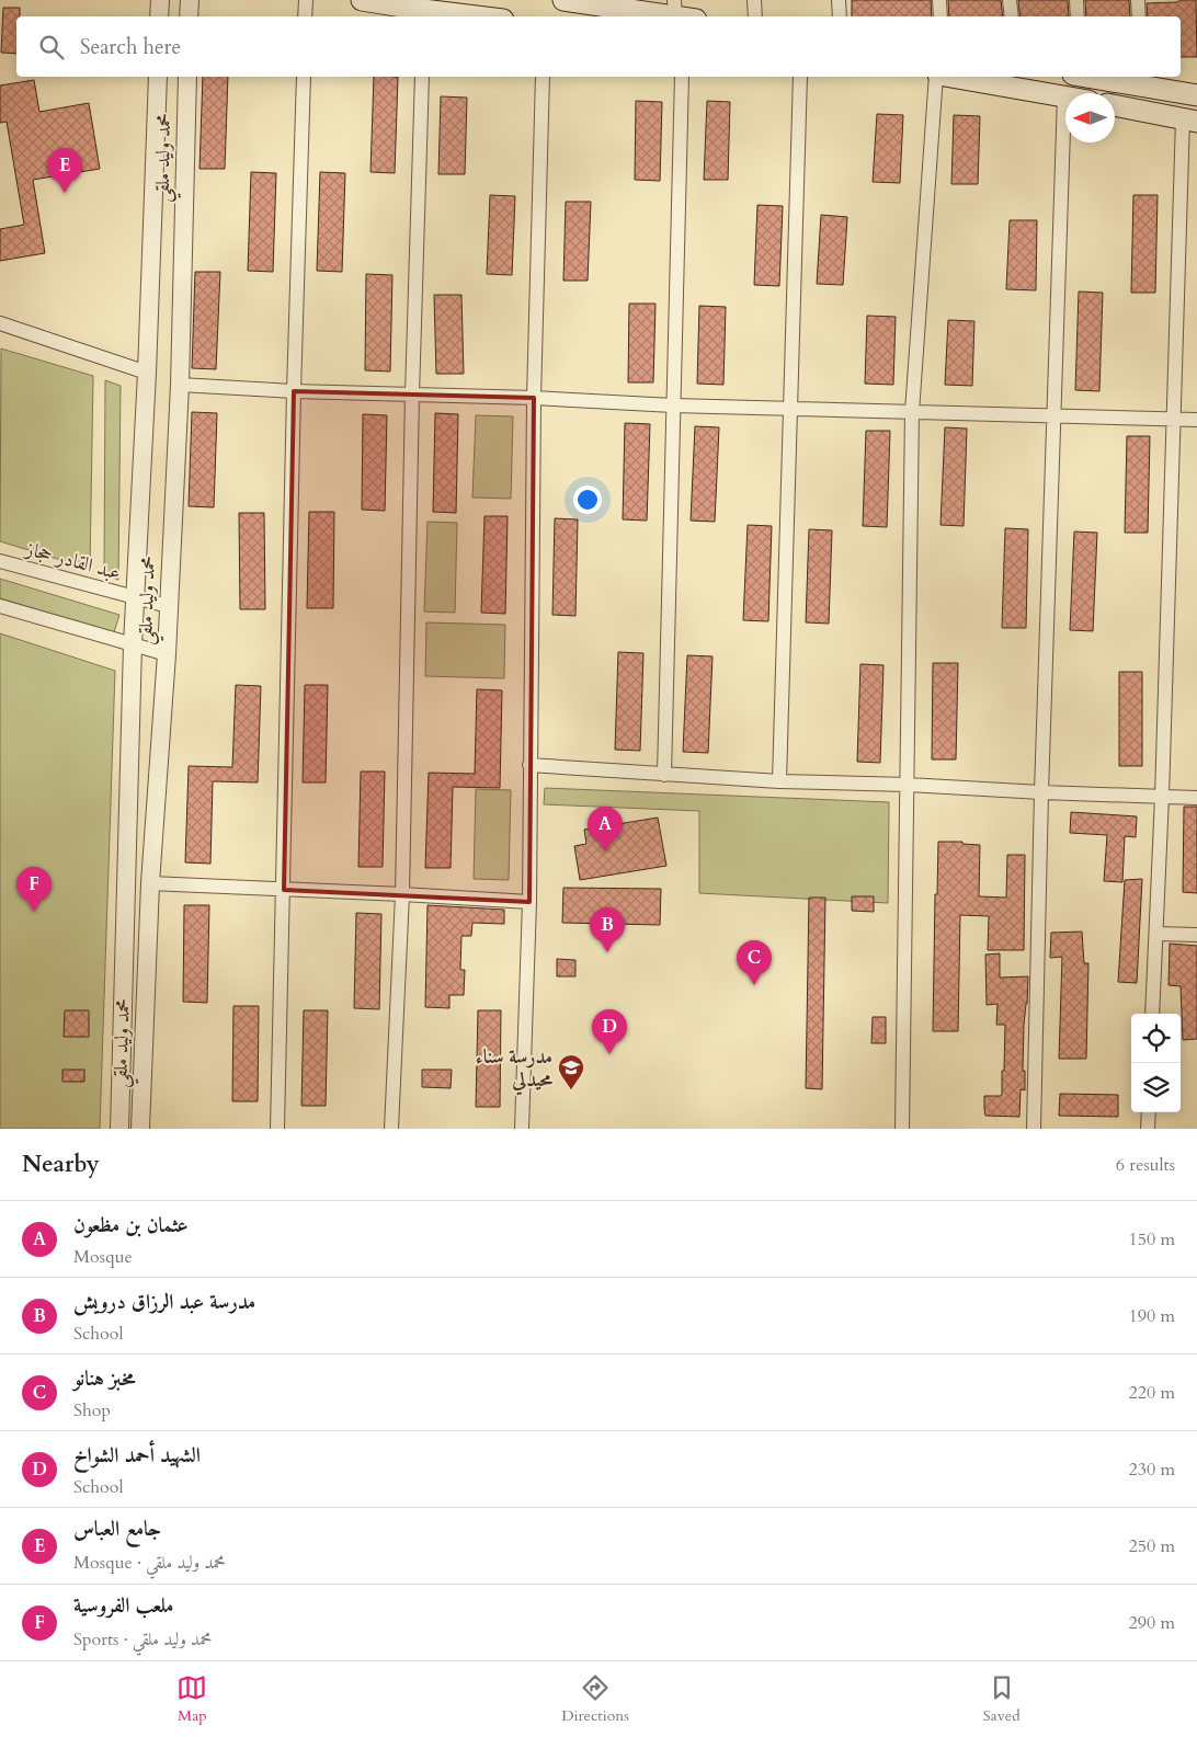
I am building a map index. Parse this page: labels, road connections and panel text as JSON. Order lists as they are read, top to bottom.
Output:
{
  "streets": {
    "street": ["محمد وليد ملقي", "عبد القادر حجاز"]
  },
  "crossings": [
    ["محمد وليد ملقي", "عبد القادر حجاز"]
  ],
  "places": {
    "school or university": ["مدرسة سناء محيدلي"]
  },
  "north": "left",
  "page": {
    "search": "Search here",
    "pins": [
      "E",
      "A",
      "F",
      "B",
      "C",
      "D"
    ],
    "heading": ["Nearby", "6 results"],
    "list": [
      {
        "mark": "A",
        "name": "عثمان بن مظعون",
        "note": "Mosque",
        "value": "150 m"
      },
      {
        "mark": "B",
        "name": "مدرسة عبد الرزاق درويش",
        "note": "School",
        "value": "190 m"
      },
      {
        "mark": "C",
        "name": "مخبز هنانو",
        "note": "Shop",
        "value": "220 m"
      },
      {
        "mark": "D",
        "name": "الشهيد أحمد الشواخ",
        "note": "School",
        "value": "230 m"
      },
      {
        "mark": "E",
        "name": "جامع العباس",
        "note": "Mosque · محمد وليد ملقي",
        "value": "250 m"
      },
      {
        "mark": "F",
        "name": "ملعب الفروسية",
        "note": "Sports · محمد وليد ملقي",
        "value": "290 m"
      }
    ],
    "nav": ["Map", "Directions", "Saved"]
  }
}
